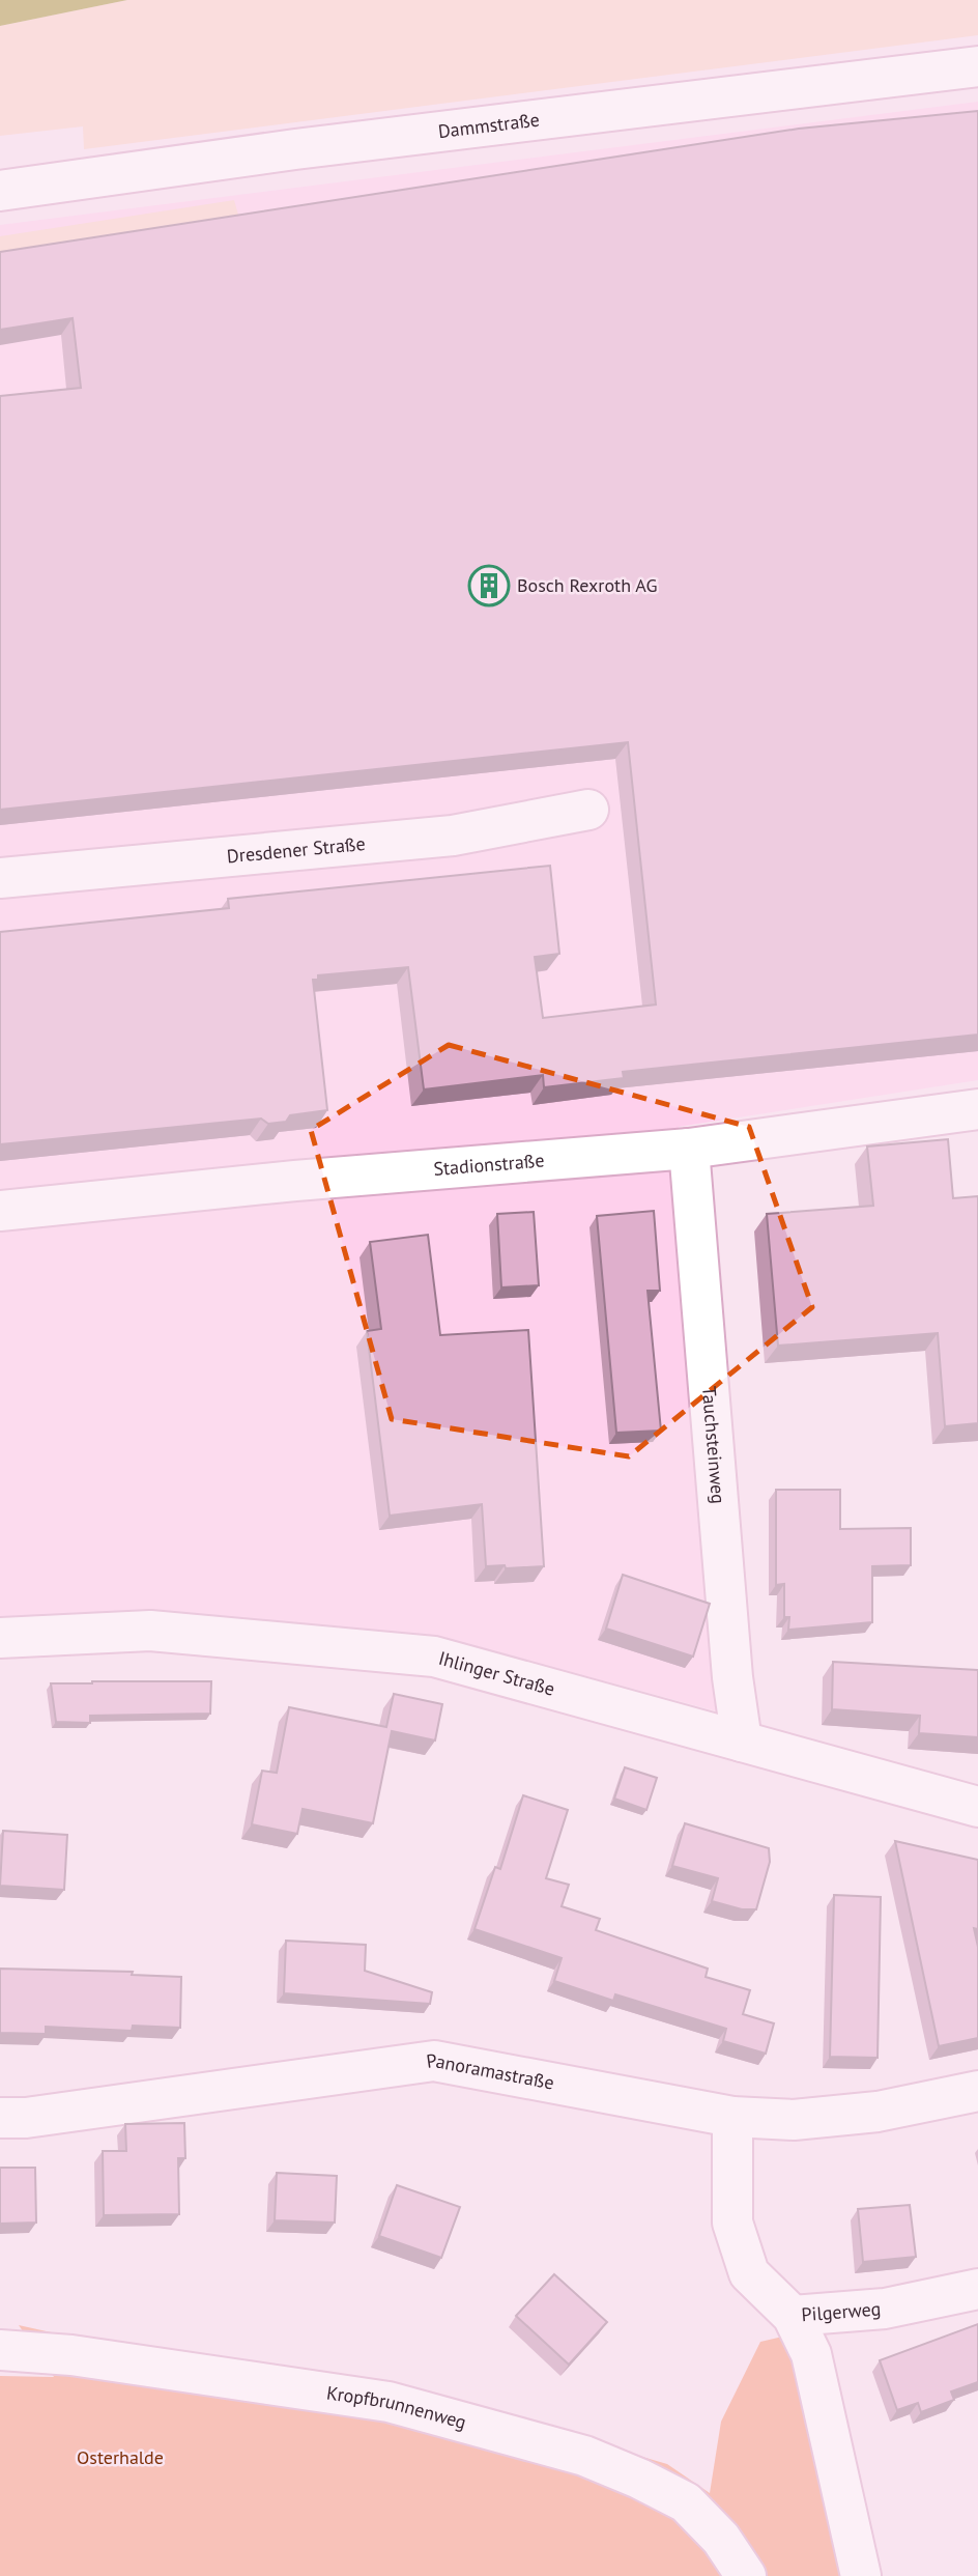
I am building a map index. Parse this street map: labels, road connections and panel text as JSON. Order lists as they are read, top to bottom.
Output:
{
  "streets": {
    "street": [
      "Dammstraße",
      "Dresdener Straße",
      "Stadionstraße",
      "Tauchsteinweg",
      "Ihlinger Straße",
      "Panoramastraße",
      "Pilgerweg",
      "Kropfbrunnenweg"
    ]
  },
  "crossings": [
    ["Stadionstraße", "Tauchsteinweg"],
    ["Tauchsteinweg", "Ihlinger Straße"],
    ["Panoramastraße", "Pilgerweg"]
  ],
  "parks": ["Osterhalde"],
  "places": {
    "building": ["Bosch Rexroth AG"]
  }
}
